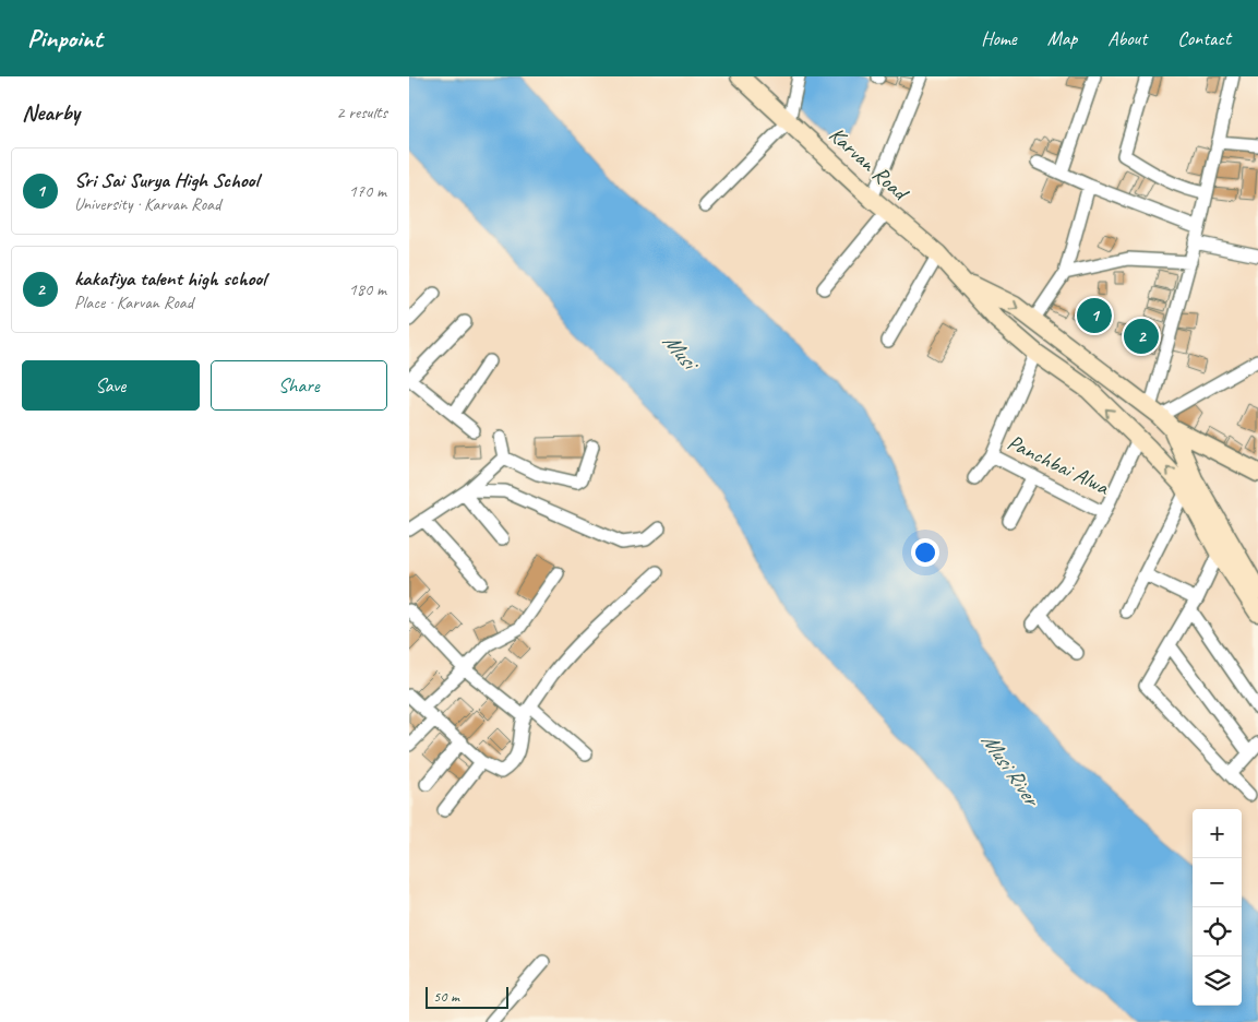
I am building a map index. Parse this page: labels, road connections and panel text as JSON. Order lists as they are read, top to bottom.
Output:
{
  "streets": {
    "street": ["Karvan Road", "Panchbai Alwa"]
  },
  "crossings": [
    ["Karvan Road", "Panchbai Alwa"]
  ],
  "water": ["Musi", "Musi River"],
  "scale_bar": "50 m",
  "page": {
    "header": "Pinpoint",
    "nav": [
      "Home",
      "Map",
      "About",
      "Contact"
    ],
    "heading": ["Nearby", "2 results"],
    "list": [
      {
        "mark": "1",
        "name": "Sri Sai Surya High School",
        "note": "University · Karvan Road",
        "value": "170 m"
      },
      {
        "mark": "2",
        "name": "kakatiya talent high school",
        "note": "Place · Karvan Road",
        "value": "180 m"
      }
    ],
    "pins": ["1", "2"],
    "buttons": ["Save", "Share"],
    "map_buttons": ["+", "−"],
    "scale": "50 m"
  }
}
